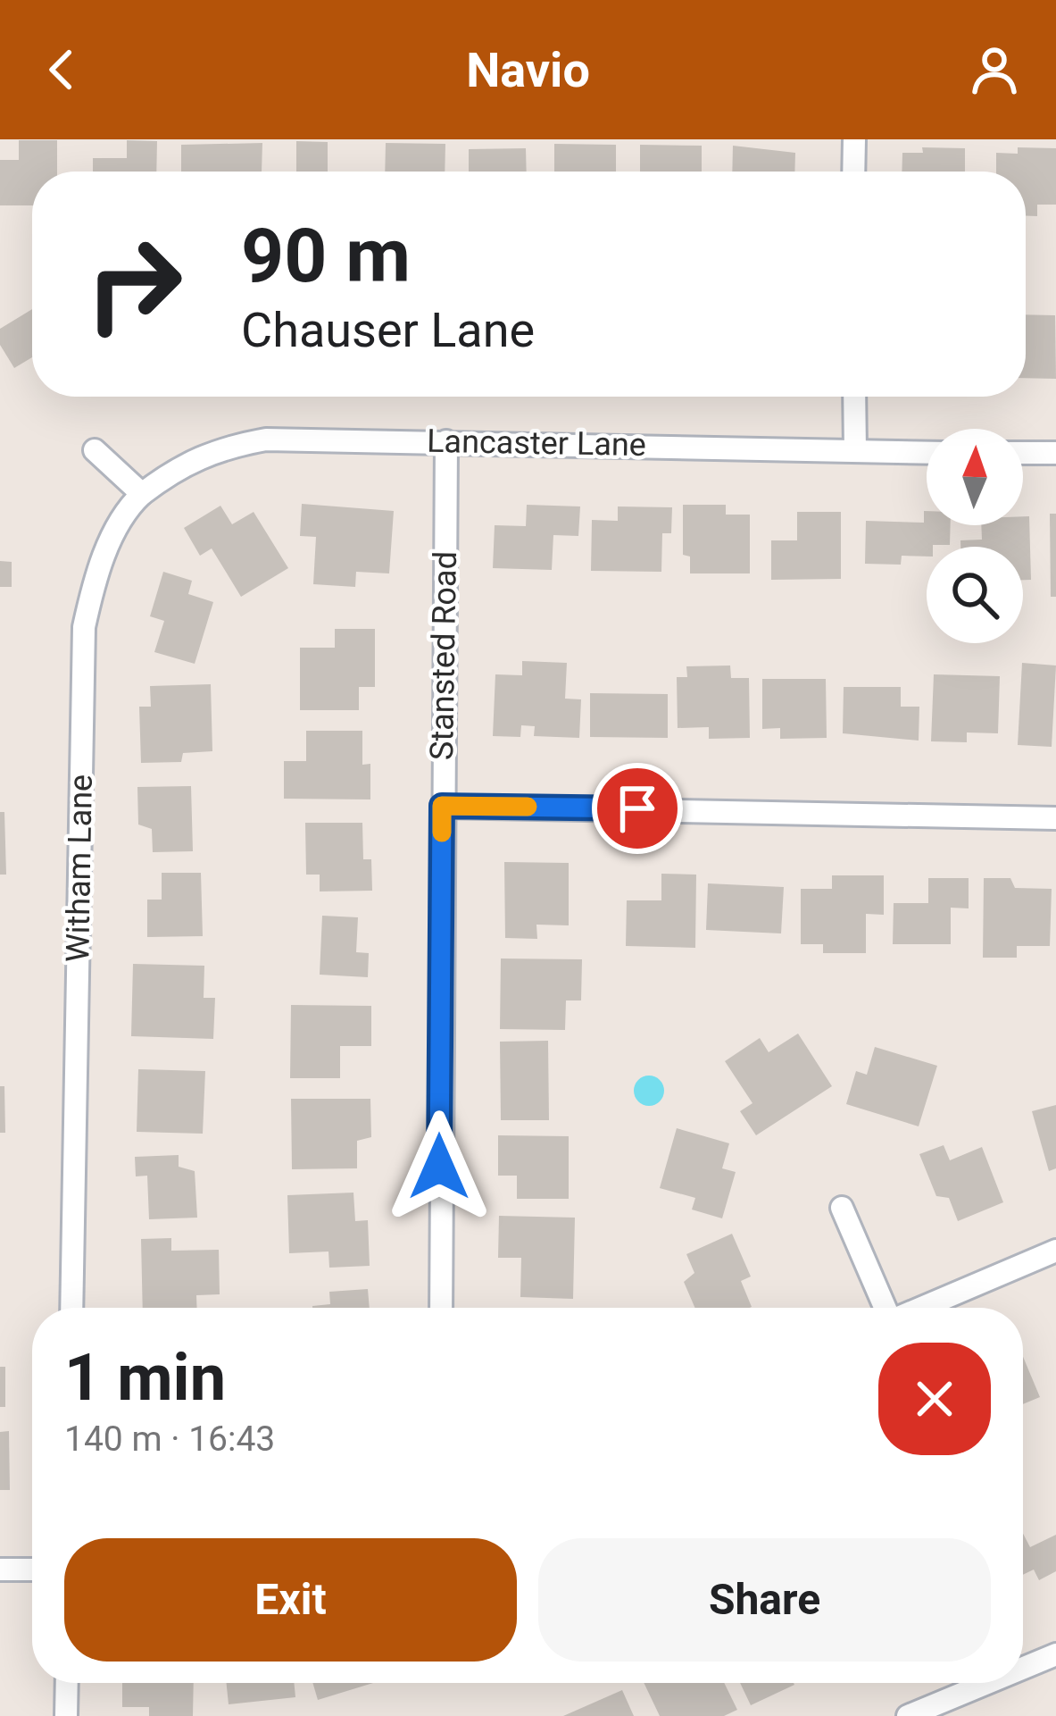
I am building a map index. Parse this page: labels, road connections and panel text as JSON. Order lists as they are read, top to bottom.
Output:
{
  "streets": {
    "street": ["Lancaster Lane", "Stansted Road", "Witham Lane"]
  },
  "crossings": [
    ["Lancaster Lane", "Stansted Road"],
    ["Lancaster Lane", "Witham Lane"]
  ],
  "north": "top",
  "page": {
    "header": "Navio",
    "turn": ["90 m", "Chauser Lane"],
    "heading": ["1 min", "140 m · 16:43"],
    "buttons": ["Exit", "Share"]
  }
}
